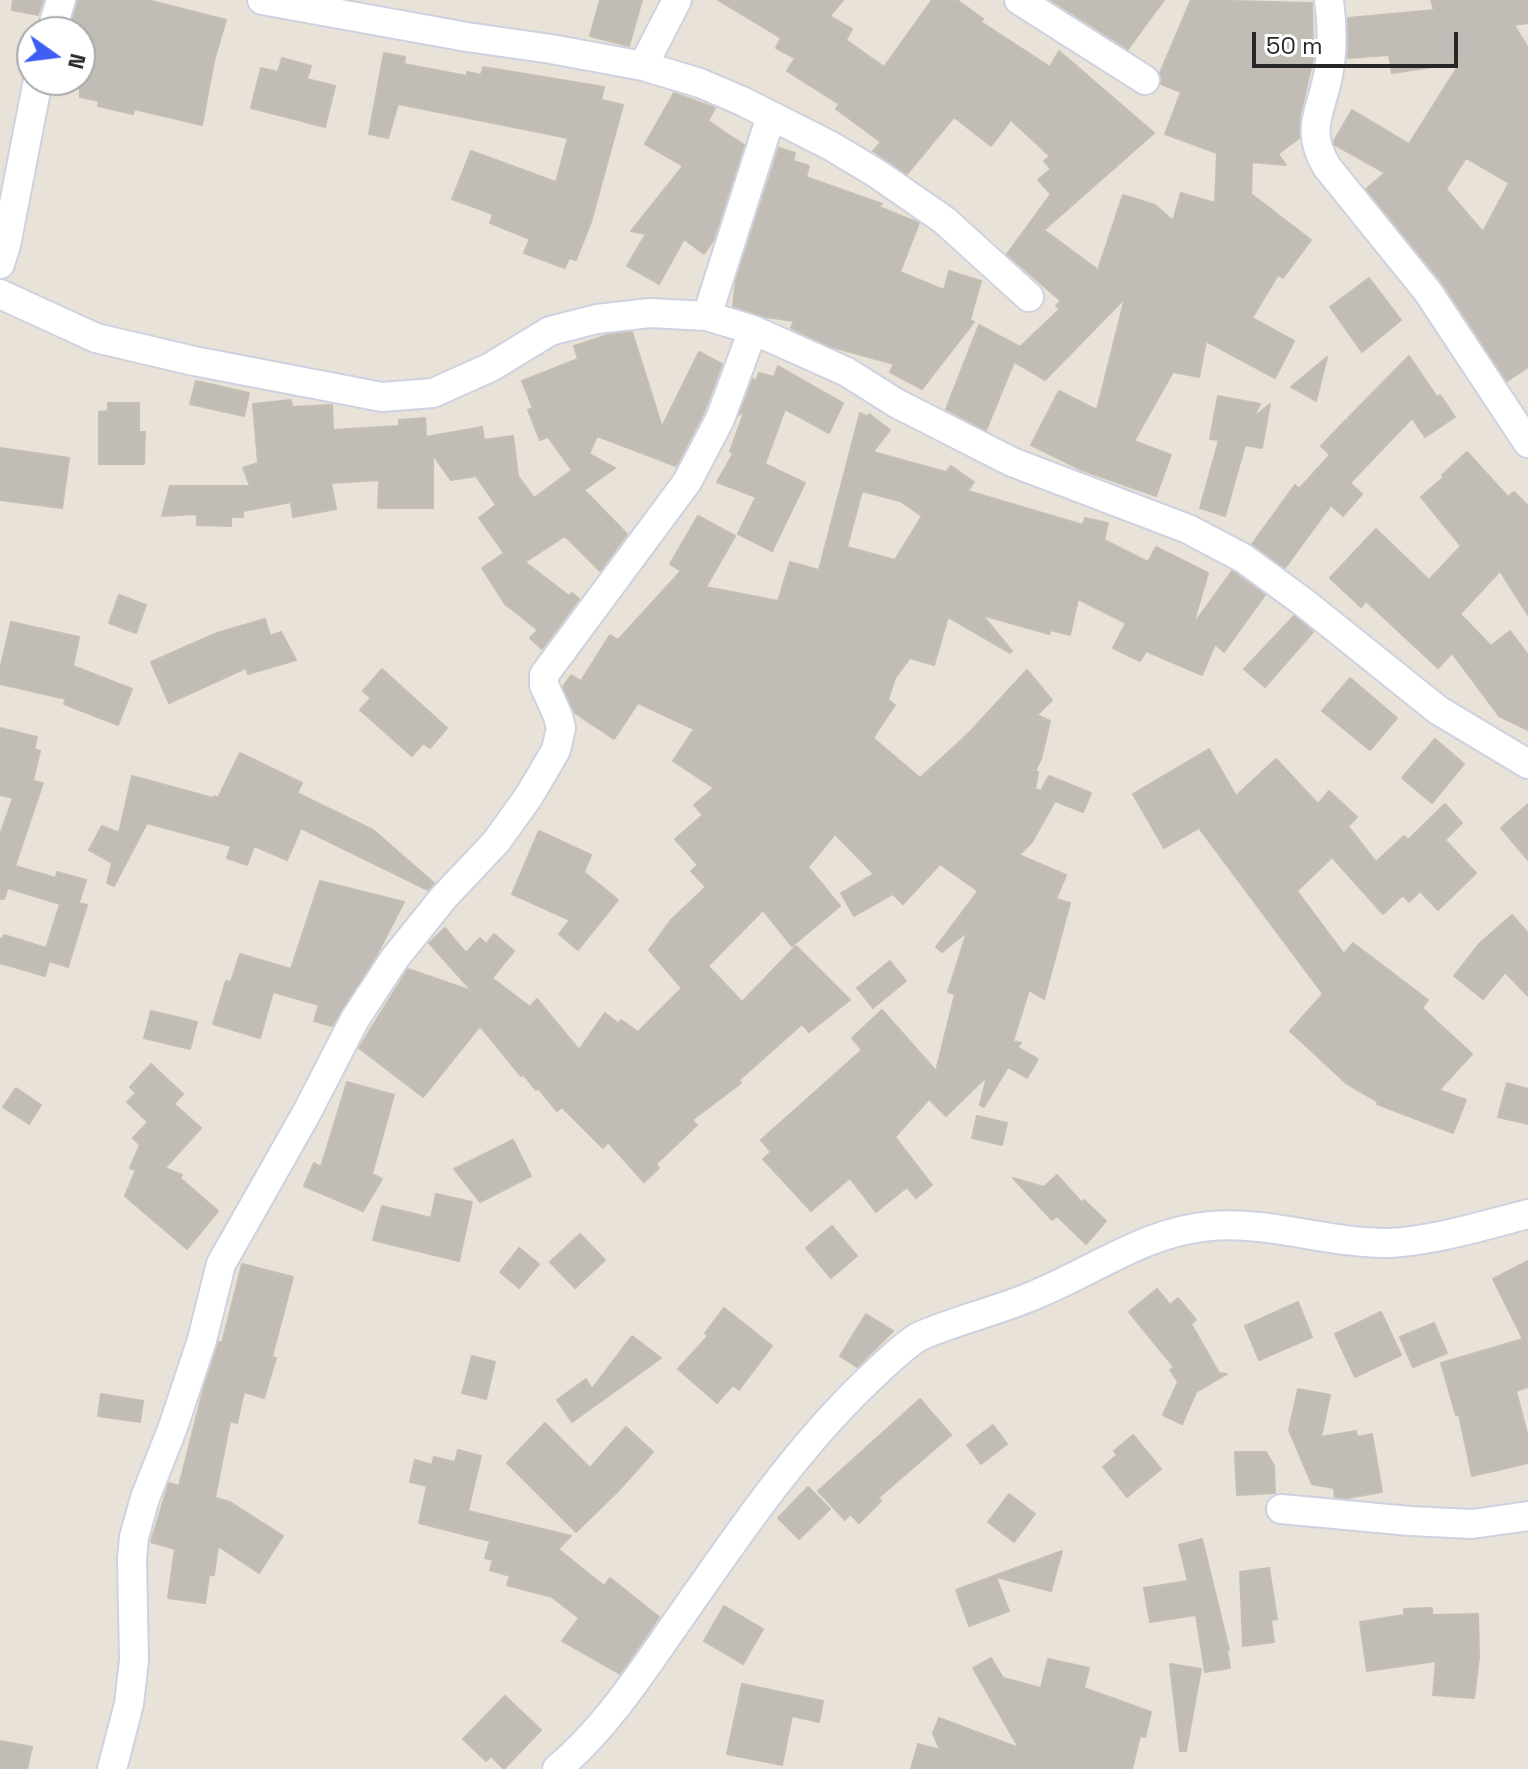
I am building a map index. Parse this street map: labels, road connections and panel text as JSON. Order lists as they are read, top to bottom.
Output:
{
  "scale_bar": "50 m",
  "north": "right"
}
